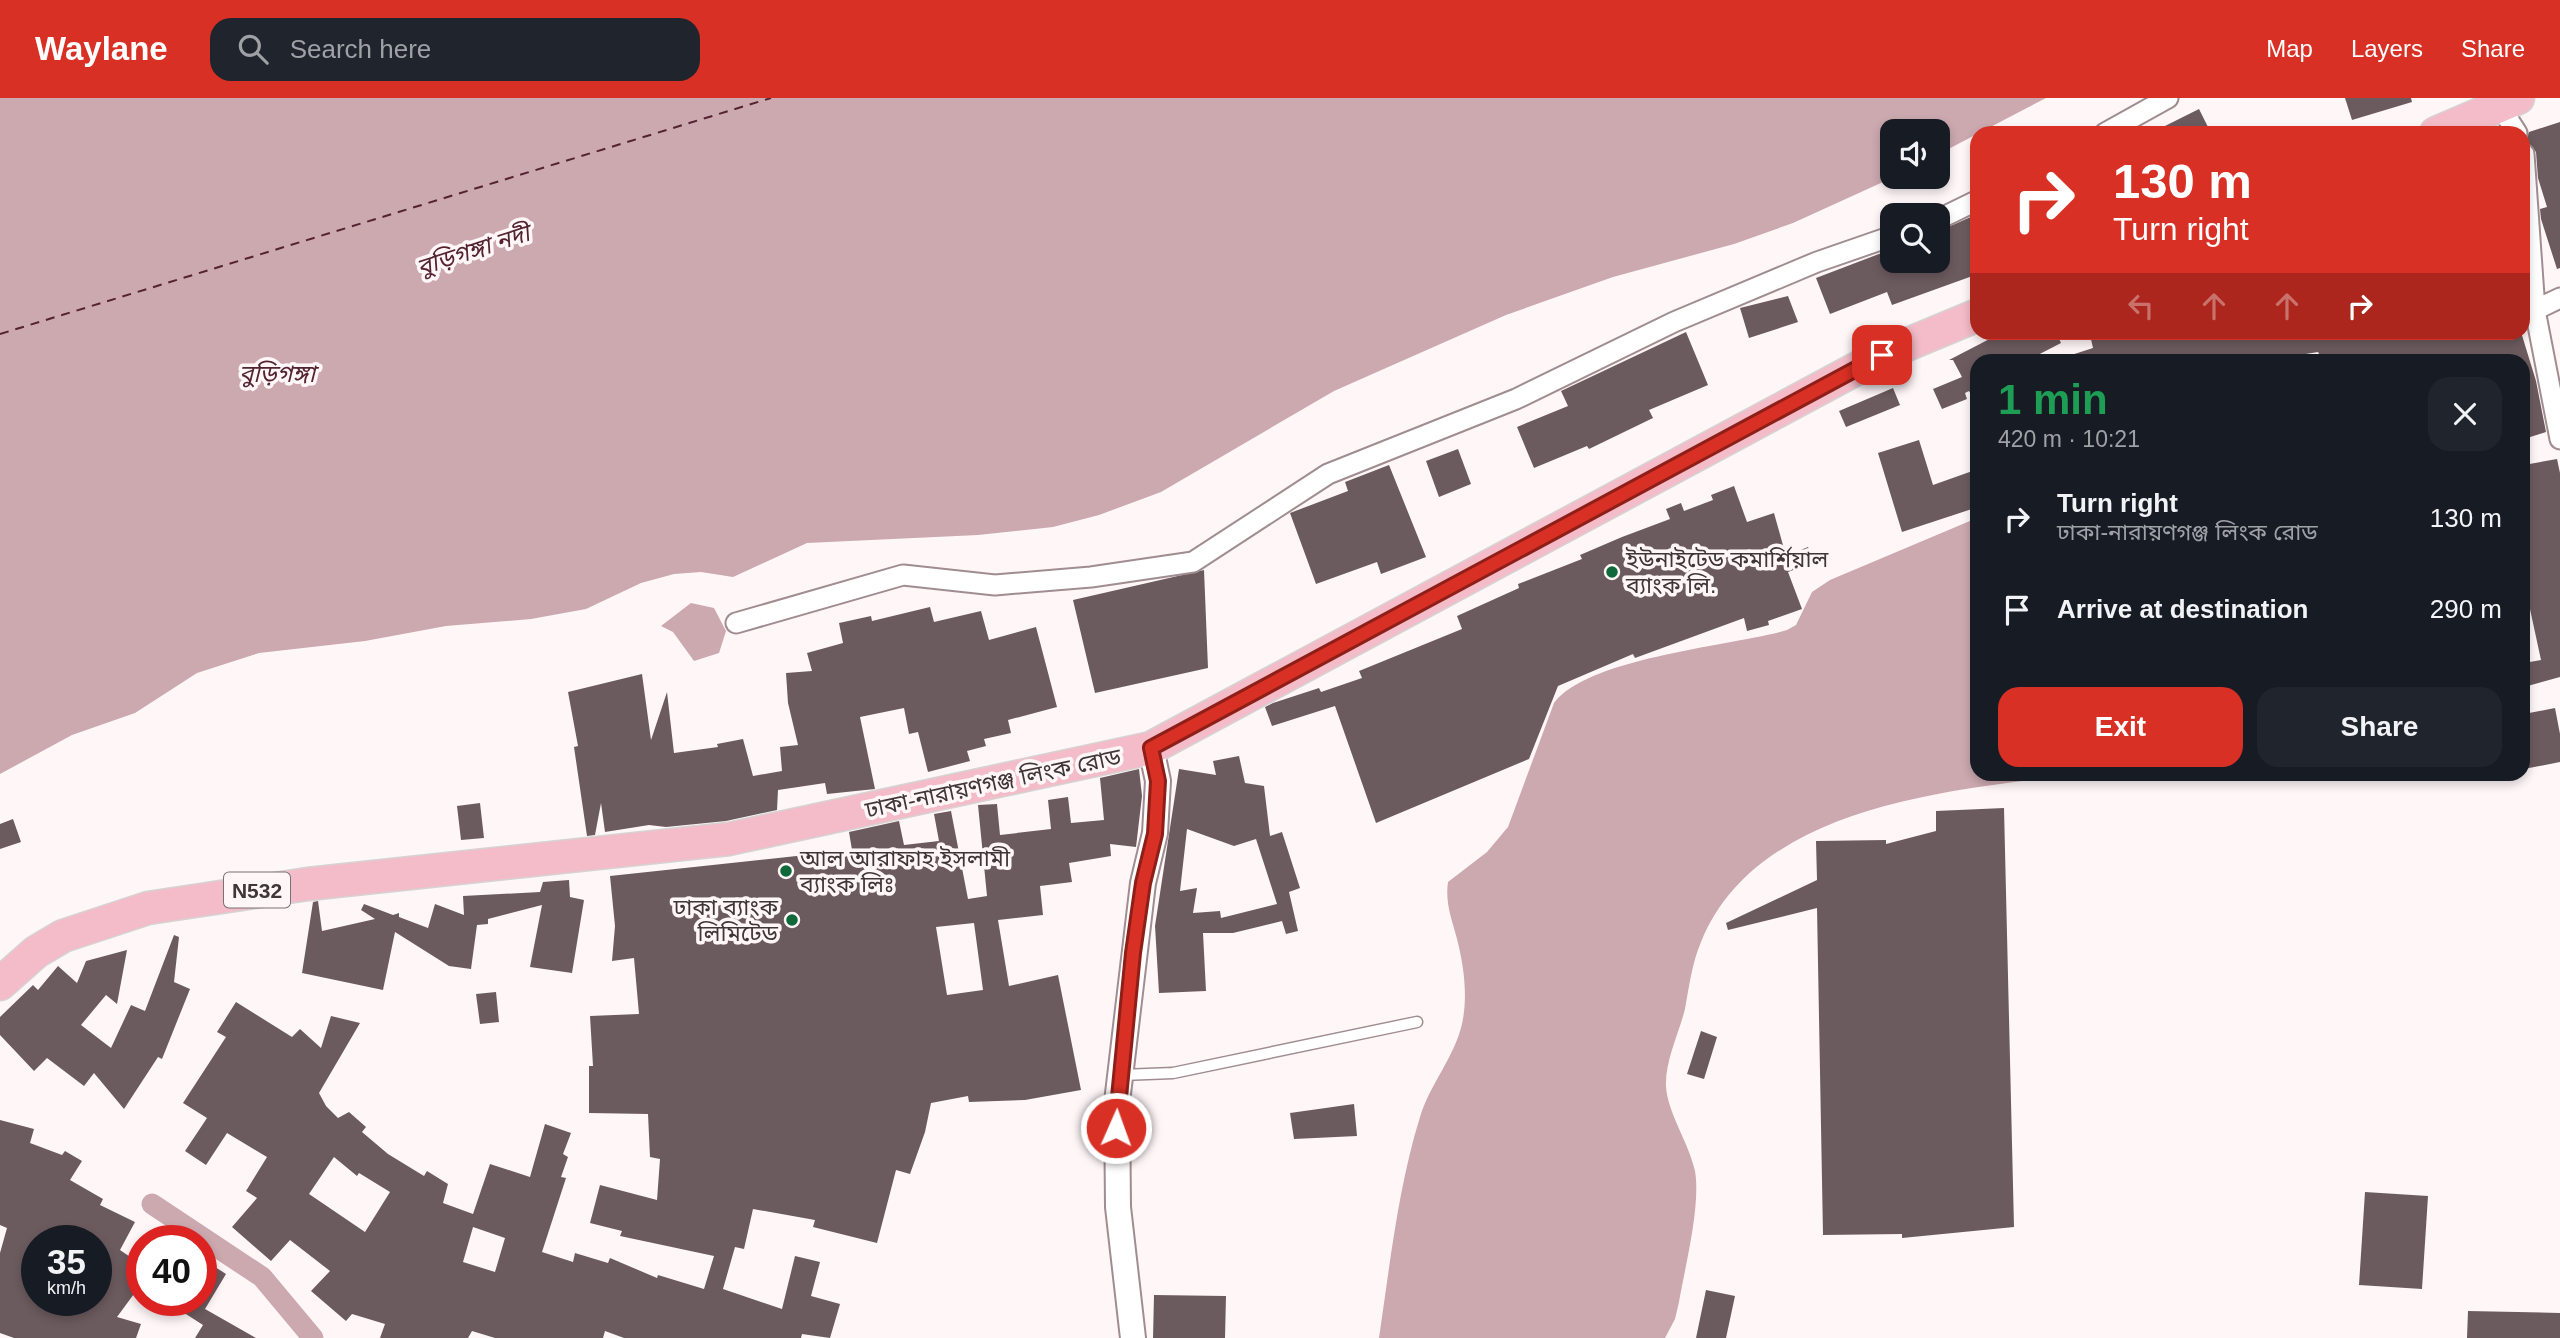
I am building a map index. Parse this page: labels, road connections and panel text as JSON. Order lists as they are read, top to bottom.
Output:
{
  "streets": {
    "highway": ["ঢাকা-নারায়ণগঞ্জ লিংক রোড", "N532"]
  },
  "water": ["বুড়িগঙ্গা নদী", "বুড়িগঙ্গা"],
  "places": ["ইউনাইটেড কমার্শিয়াল ব্যাংক লি.", "আল আরাফাহ ইসলামী ব্যাংক লিঃ", "ঢাকা ব্যাংক লিমিটেড"],
  "page": {
    "header": "Waylane",
    "search": "Search here",
    "nav": ["Map", "Layers", "Share"],
    "turn": ["130 m", "Turn right"],
    "heading": ["1 min", "420 m · 10:21"],
    "list": [
      {
        "name": "Turn right",
        "note": "ঢাকা-নারায়ণগঞ্জ লিংক রোড",
        "value": "130 m"
      },
      {
        "name": "Arrive at destination",
        "value": "290 m"
      }
    ],
    "buttons": ["Exit", "Share"],
    "speed": "35 km/h",
    "limit": "40"
  }
}
